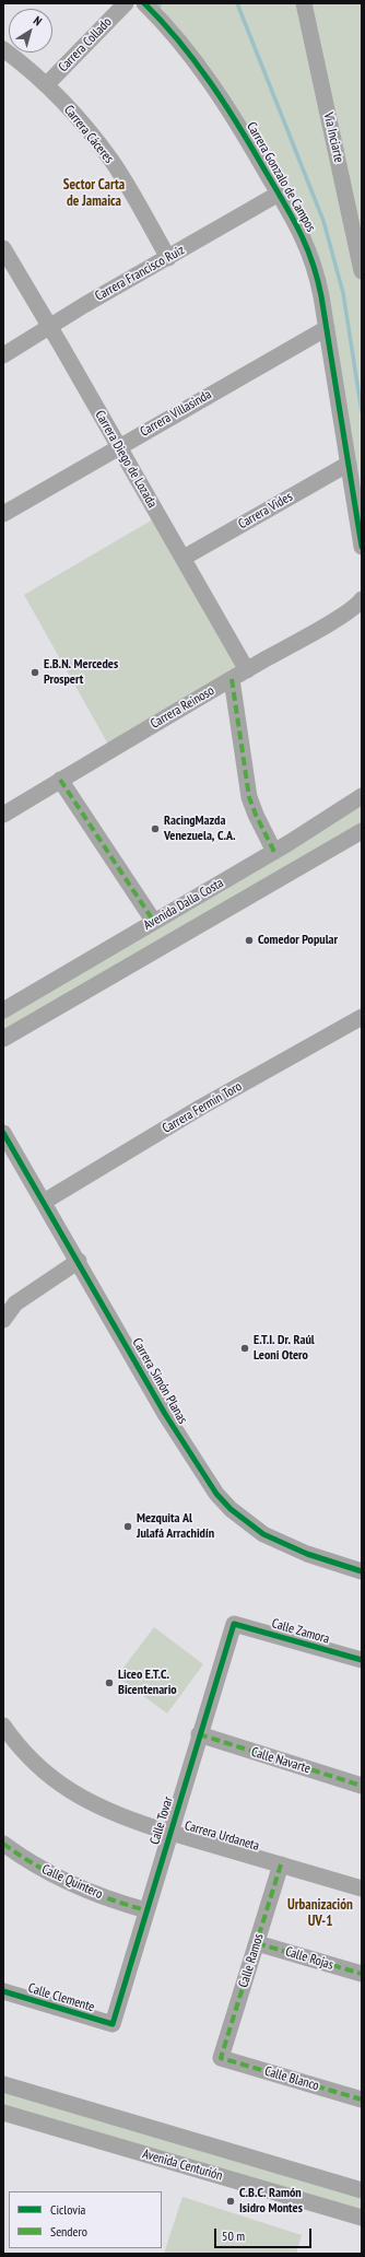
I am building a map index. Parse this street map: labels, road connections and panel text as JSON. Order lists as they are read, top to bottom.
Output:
{
  "streets": {
    "street": [
      "Carrera Collado",
      "Carrera Cáceres",
      "Vía Inciarte",
      "Carrera Gonzalo de Campos",
      "Carrera Francisco Ruiz",
      "Carrera Villasinda",
      "Carrera Diego de Lozada",
      "Carrera Vides",
      "Carrera Reinoso",
      "Avenida Dalla Costa",
      "Carrera Fermín Toro",
      "Carrera Simón Planas",
      "Calle Zamora",
      "Calle Navarte",
      "Calle Tovar",
      "Carrera Urdaneta",
      "Calle Quintero",
      "Calle Rojas",
      "Calle Ramos",
      "Calle Clemente",
      "Calle Blanco",
      "Avenida Centurión"
    ]
  },
  "crossings": [
    ["Carrera Collado", "Carrera Cáceres"],
    ["Carrera Cáceres", "Carrera Francisco Ruiz"],
    ["Carrera Gonzalo de Campos", "Carrera Francisco Ruiz"],
    ["Carrera Gonzalo de Campos", "Carrera Villasinda"],
    ["Carrera Gonzalo de Campos", "Carrera Vides"],
    ["Carrera Francisco Ruiz", "Carrera Diego de Lozada"],
    ["Carrera Villasinda", "Carrera Diego de Lozada"],
    ["Carrera Diego de Lozada", "Carrera Vides"],
    ["Carrera Diego de Lozada", "Carrera Reinoso"],
    ["Carrera Fermín Toro", "Carrera Simón Planas"],
    ["Calle Zamora", "Calle Tovar"],
    ["Calle Navarte", "Calle Tovar"],
    ["Calle Tovar", "Carrera Urdaneta"],
    ["Calle Tovar", "Calle Quintero"],
    ["Calle Tovar", "Calle Clemente"],
    ["Carrera Urdaneta", "Calle Ramos"],
    ["Calle Rojas", "Calle Ramos"],
    ["Calle Ramos", "Calle Blanco"]
  ],
  "districts": ["Sector Carta de Jamaica", "Urbanización UV-1"],
  "places": [
    "E.B.N. Mercedes Prospert",
    "RacingMazda Venezuela, C.A.",
    "Comedor Popular",
    "E.T.I. Dr. Raúl Leoni Otero",
    "Mezquita Al Julafá Arrachidín",
    "Liceo E.T.C. Bicentenario",
    "C.B.C. Ramón Isidro Montes"
  ],
  "legend": ["Ciclovía", "Sendero"],
  "scale_bar": "50 m",
  "north": "top right"
}
